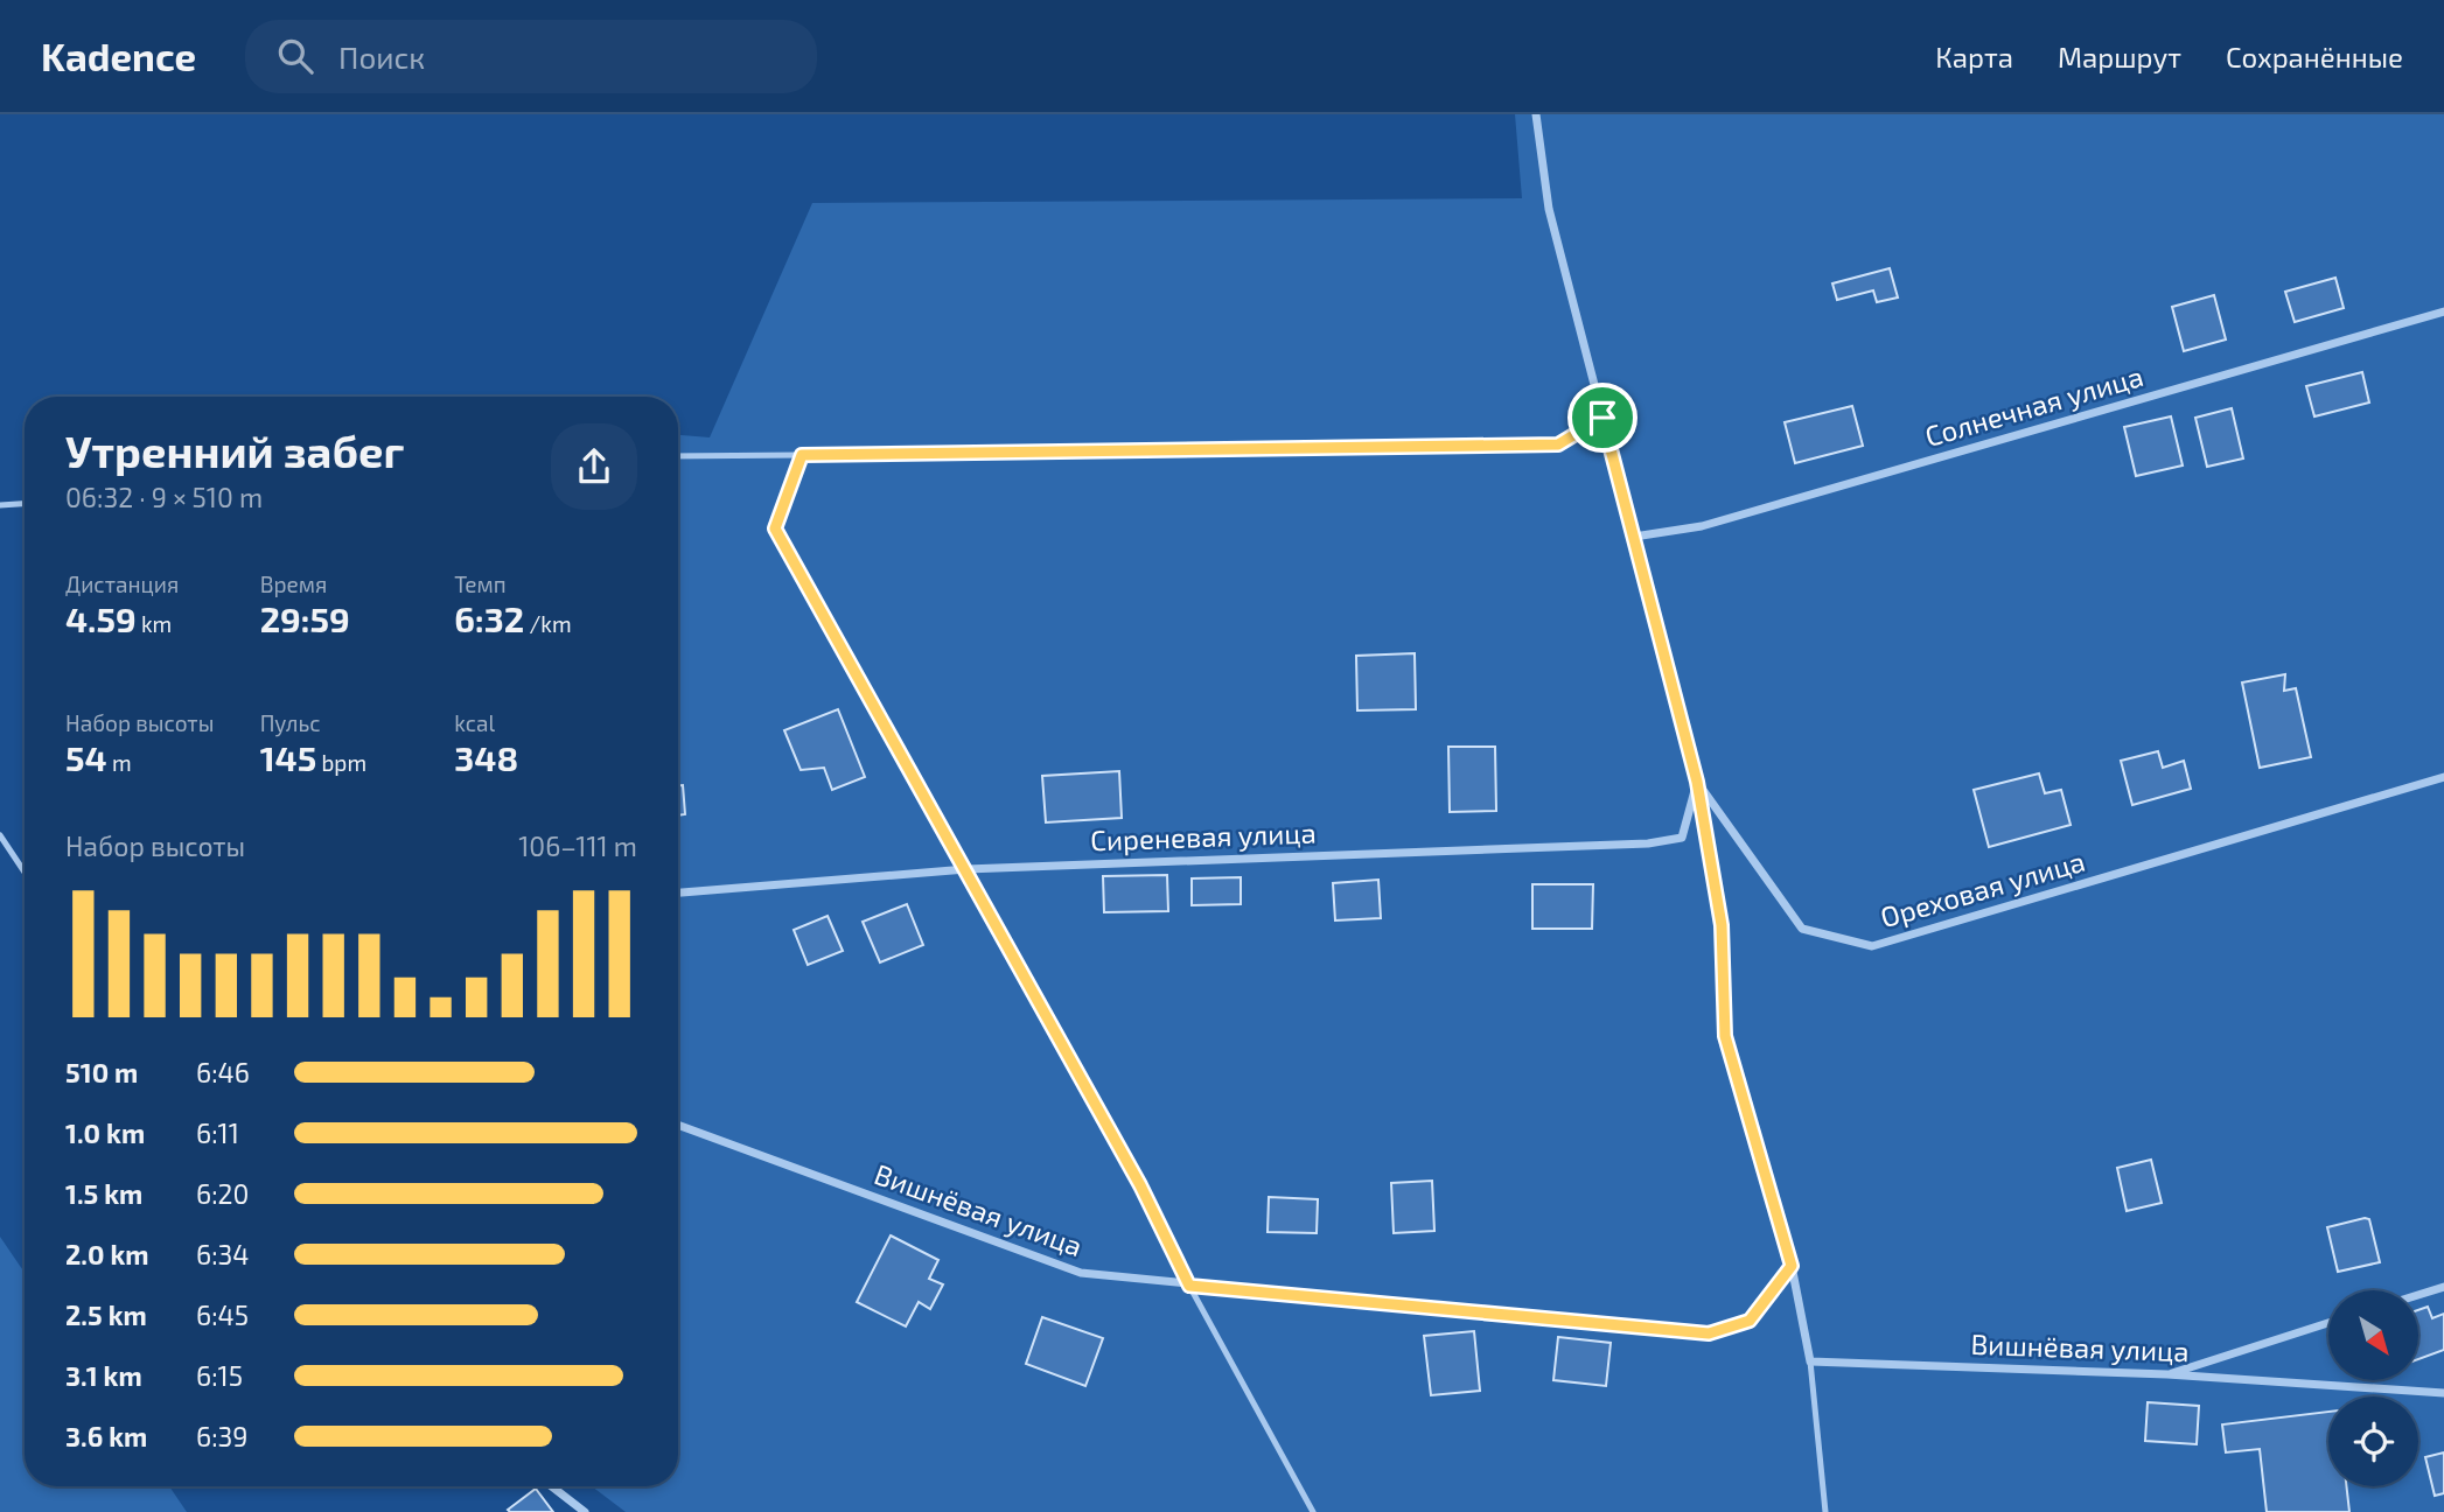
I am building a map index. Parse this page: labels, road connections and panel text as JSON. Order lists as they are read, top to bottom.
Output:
{
  "streets": {
    "street": [
      "Солнечная улица",
      "Сиреневая улица",
      "Ореховая улица",
      "Вишнёвая улица"
    ]
  },
  "crossings": [
    ["Солнечная улица", "Ореховая улица"],
    ["Сиреневая улица", "Ореховая улица"]
  ],
  "north": "bottom right",
  "page": {
    "header": "Kadence",
    "search": "Поиск",
    "nav": ["Карта", "Маршрут", "Сохранённые"],
    "heading": ["Утренний забег", "06:32 · 9 × 510 m"],
    "stats": [
      ["Дистанция", "4.59 km"],
      ["Время", "29:59"],
      ["Темп", "6:32 /km"],
      ["Набор высоты", "54 m"],
      ["Пульс", "145 bpm"],
      ["kcal", "348"]
    ],
    "chart": ["Набор высоты", "106–111 m"],
    "list": [
      {
        "name": "510 m",
        "note": "6:46"
      },
      {
        "name": "1.0 km",
        "note": "6:11"
      },
      {
        "name": "1.5 km",
        "note": "6:20"
      },
      {
        "name": "2.0 km",
        "note": "6:34"
      },
      {
        "name": "2.5 km",
        "note": "6:45"
      },
      {
        "name": "3.1 km",
        "note": "6:15"
      },
      {
        "name": "3.6 km",
        "note": "6:39"
      }
    ]
  }
}
